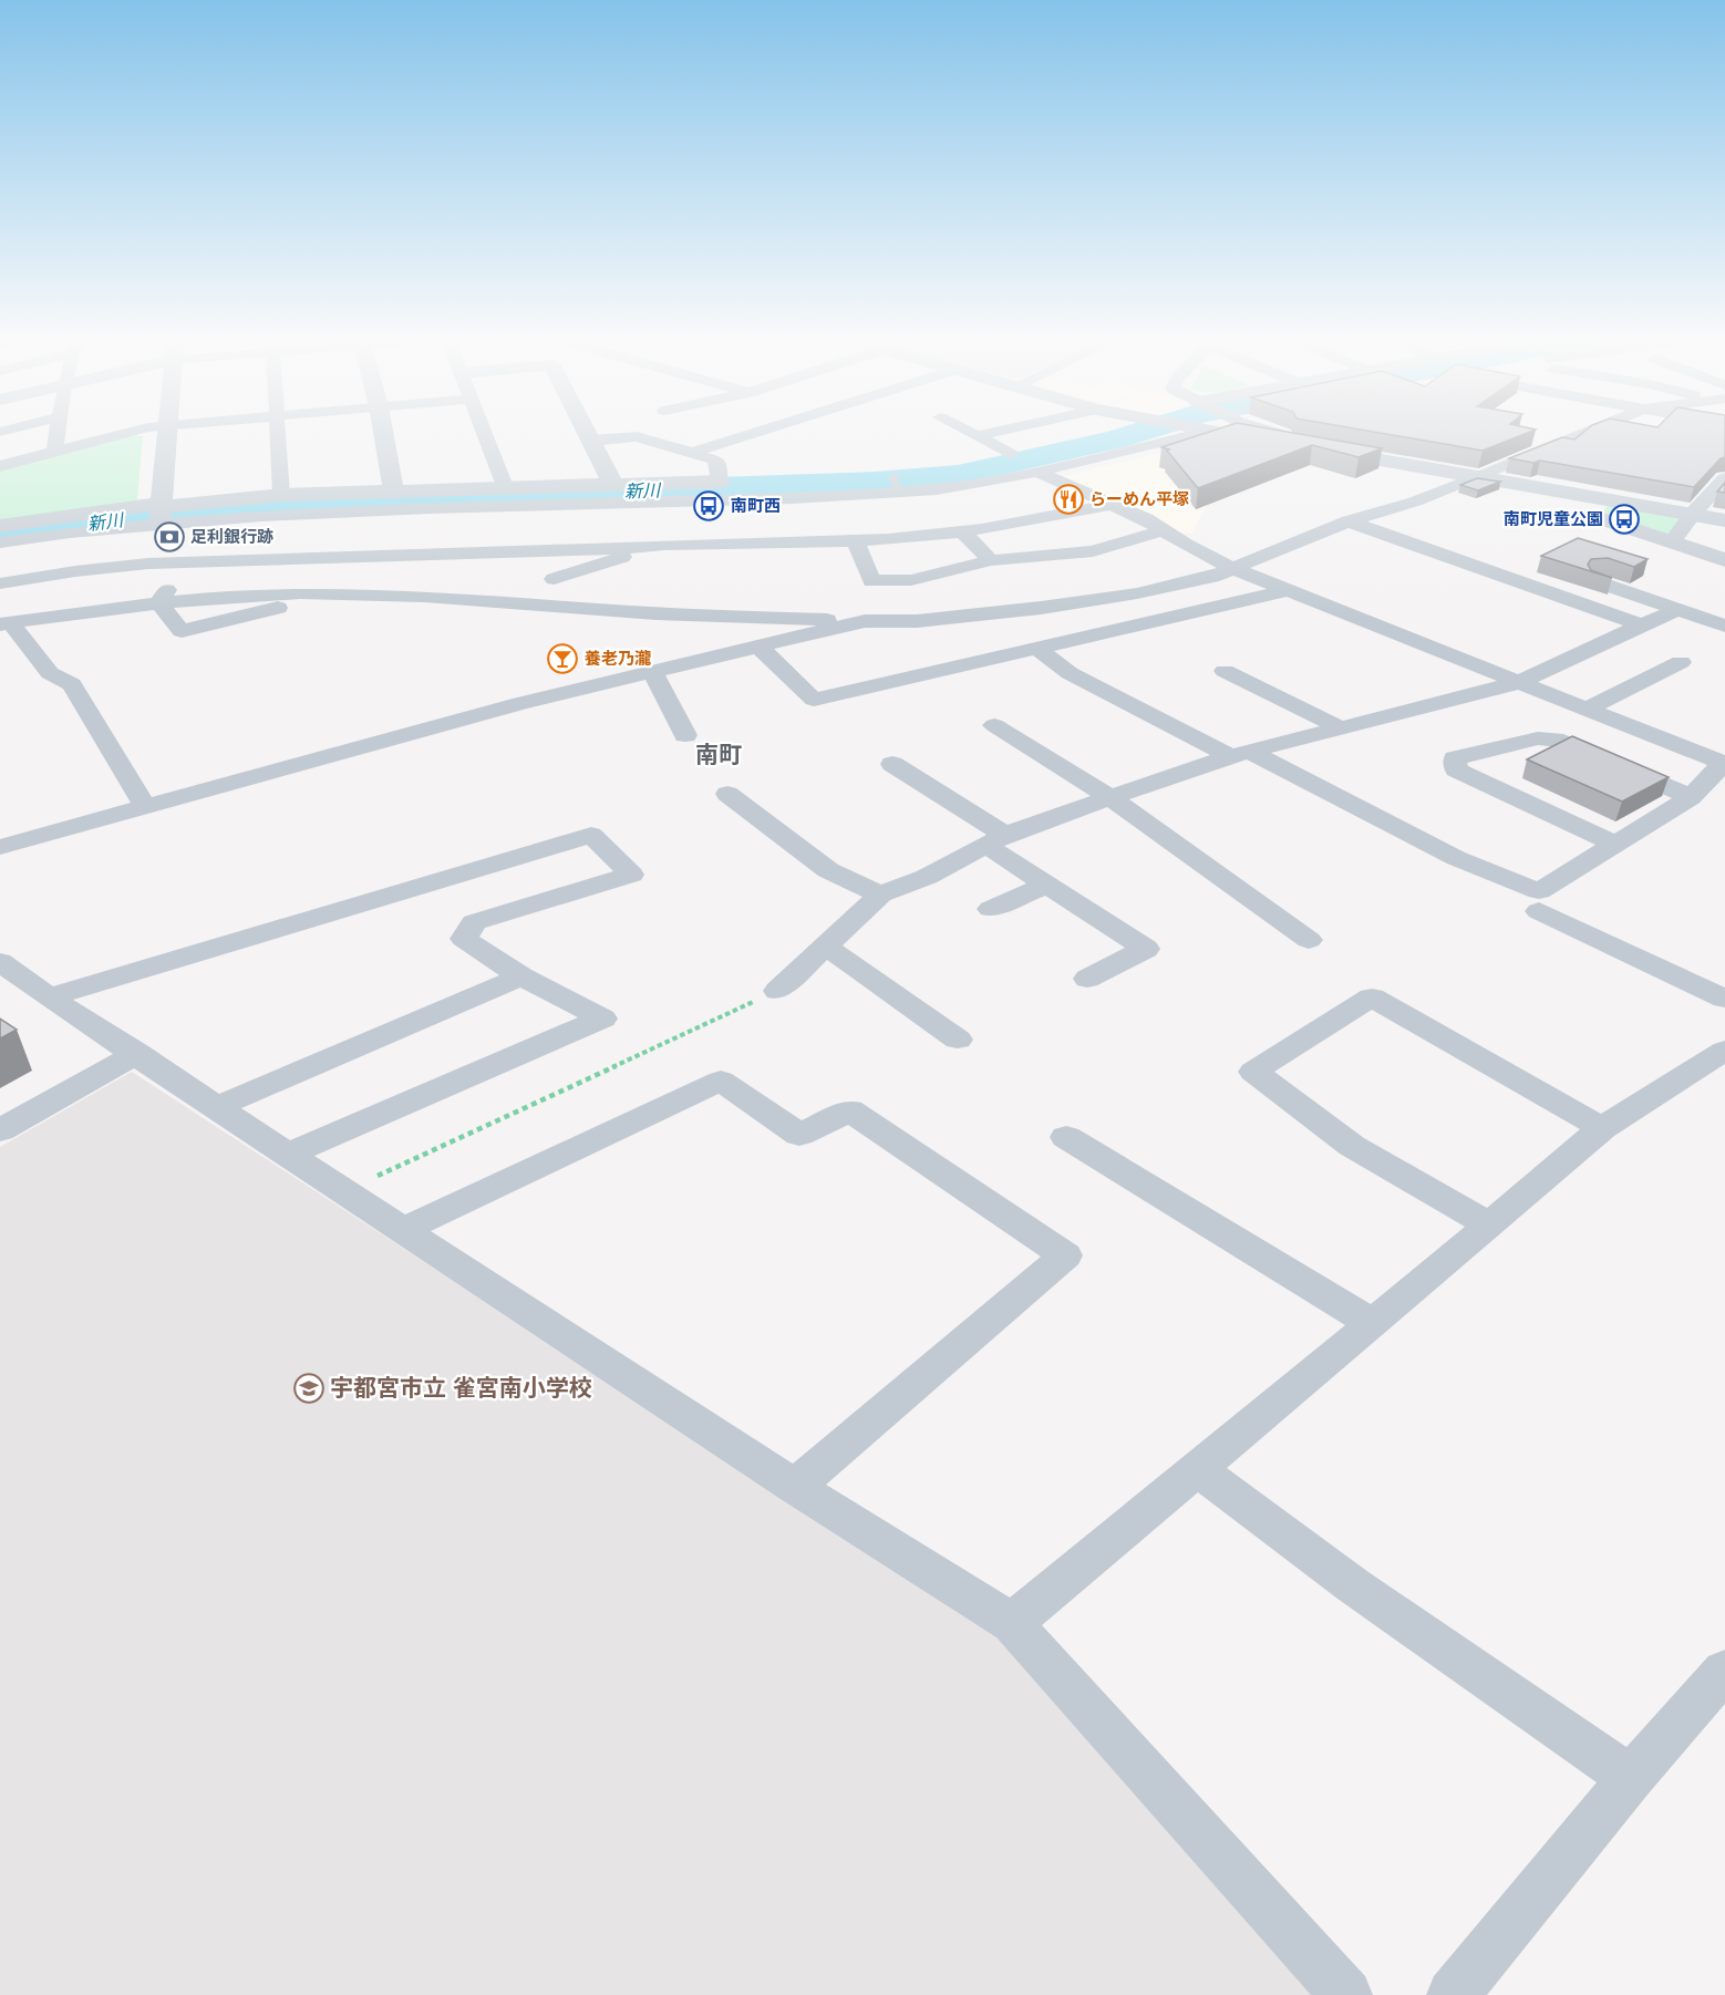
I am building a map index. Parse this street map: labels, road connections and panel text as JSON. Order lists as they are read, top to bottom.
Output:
{
  "districts": ["南町"],
  "water": ["新川"],
  "places": {
    "restaurant": ["らーめん平塚"],
    "bus stop": ["南町西", "南町児童公園"],
    "bank": ["足利銀行跡"],
    "bar": ["養老乃瀧"],
    "school or university": ["宇都宮市立 雀宮南小学校"]
  }
}
